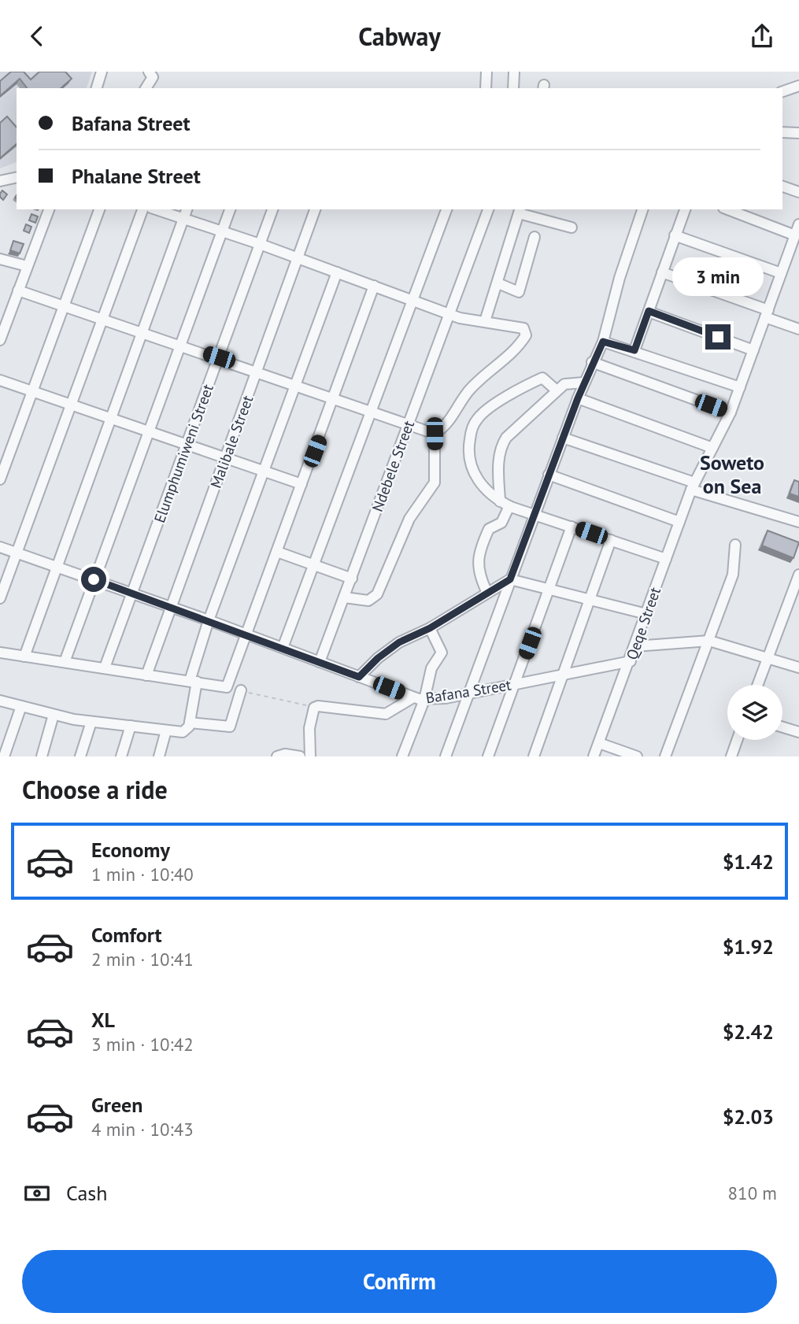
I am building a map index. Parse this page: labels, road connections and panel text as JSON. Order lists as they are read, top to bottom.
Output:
{
  "streets": {
    "street": [
      "Malibale Street",
      "Elumphumiweni Street",
      "Ndebele Street",
      "Qeqe Street",
      "Bafana Street"
    ]
  },
  "crossings": [
    ["Malibale Street", "Bafana Street"],
    ["Elumphumiweni Street", "Bafana Street"],
    ["Ndebele Street", "Bafana Street"],
    ["Qeqe Street", "Bafana Street"]
  ],
  "districts": ["Soweto on Sea"],
  "page": {
    "header": "Cabway",
    "banner": ["Bafana Street", "Phalane Street"],
    "bubble": "3 min",
    "heading": "Choose a ride",
    "list": [
      {
        "name": "Economy",
        "note": "1 min · 10:40",
        "value": "$1.42"
      },
      {
        "name": "Comfort",
        "note": "2 min · 10:41",
        "value": "$1.92"
      },
      {
        "name": "XL",
        "note": "3 min · 10:42",
        "value": "$2.42"
      },
      {
        "name": "Green",
        "note": "4 min · 10:43",
        "value": "$2.03"
      }
    ],
    "pay": ["Cash", "810 m"],
    "buttons": "Confirm"
  }
}
